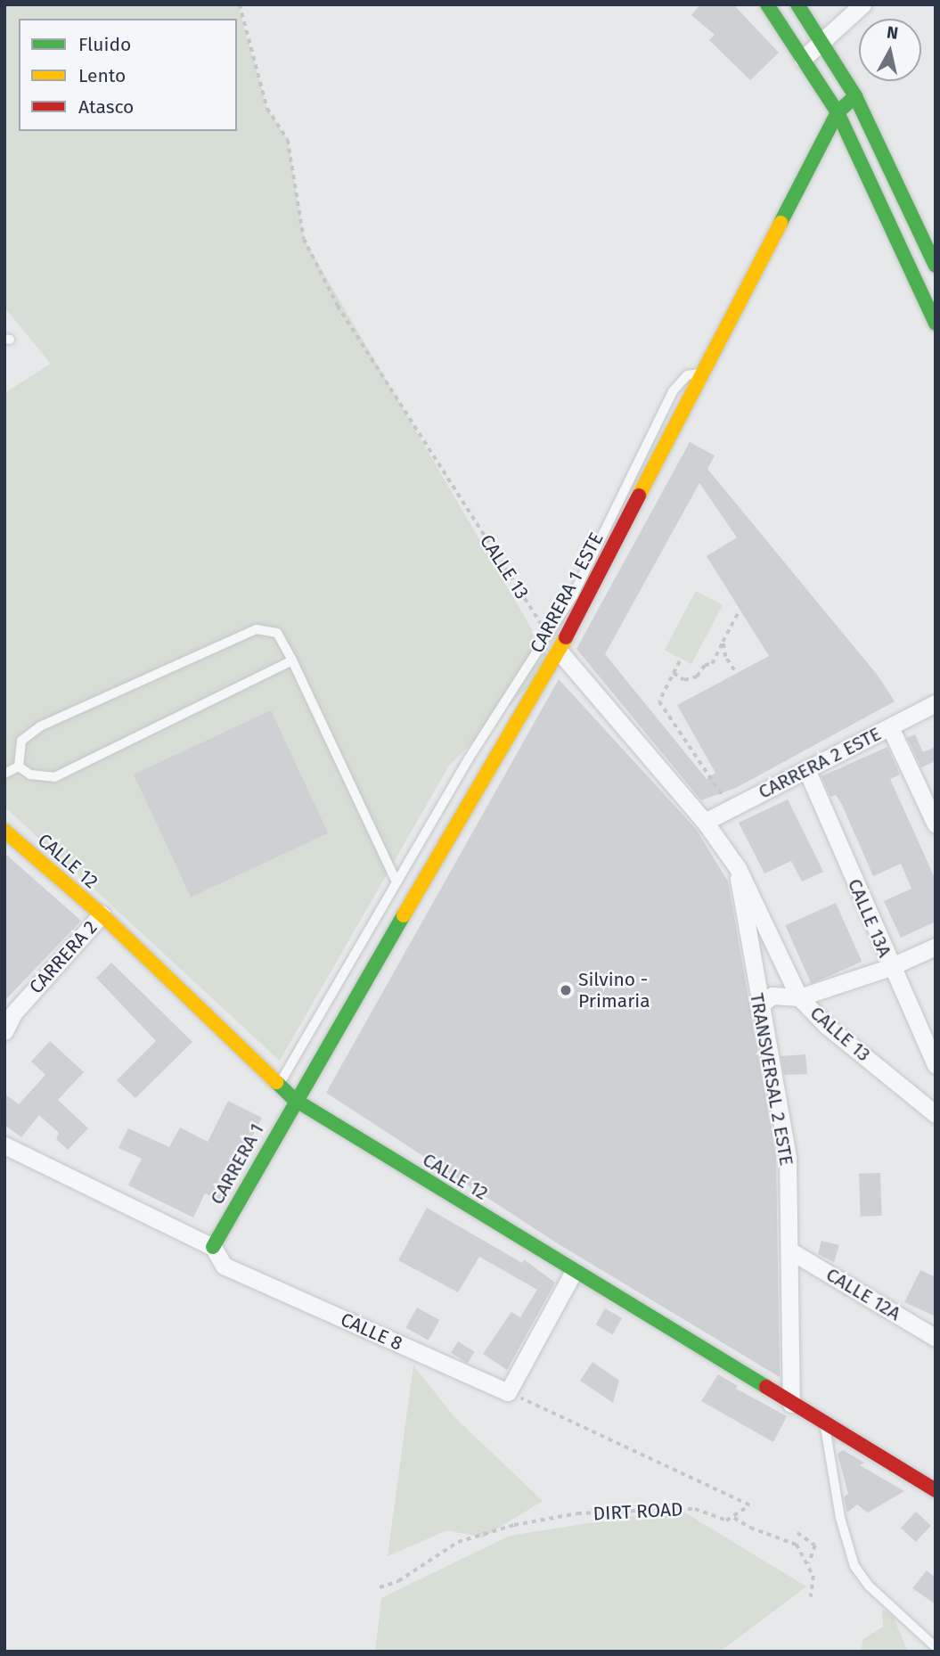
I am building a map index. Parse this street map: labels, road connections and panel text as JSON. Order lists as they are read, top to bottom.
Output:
{
  "streets": {
    "street": [
      "CALLE 13",
      "CARRERA 1 ESTE",
      "CARRERA 2 ESTE",
      "CALLE 12",
      "CALLE 13A",
      "CARRERA 2",
      "TRANSVERSAL 2 ESTE",
      "CARRERA 1",
      "CALLE 12A",
      "CALLE 8"
    ],
    "path": ["DIRT ROAD"]
  },
  "crossings": [
    ["CALLE 13", "CARRERA 1 ESTE"],
    ["CALLE 13", "CARRERA 2 ESTE"],
    ["CALLE 13", "TRANSVERSAL 2 ESTE"],
    ["CARRERA 1 ESTE", "CALLE 12"],
    ["CARRERA 1 ESTE", "CARRERA 1"],
    ["CARRERA 2 ESTE", "CALLE 13A"],
    ["CALLE 12", "CARRERA 2"],
    ["CALLE 12", "TRANSVERSAL 2 ESTE"],
    ["CALLE 12", "CARRERA 1"],
    ["TRANSVERSAL 2 ESTE", "CALLE 12A"],
    ["CARRERA 1", "CALLE 8"]
  ],
  "places": ["Silvino - Primaria"],
  "legend": ["Fluido", "Lento", "Atasco"],
  "north": "top"
}
